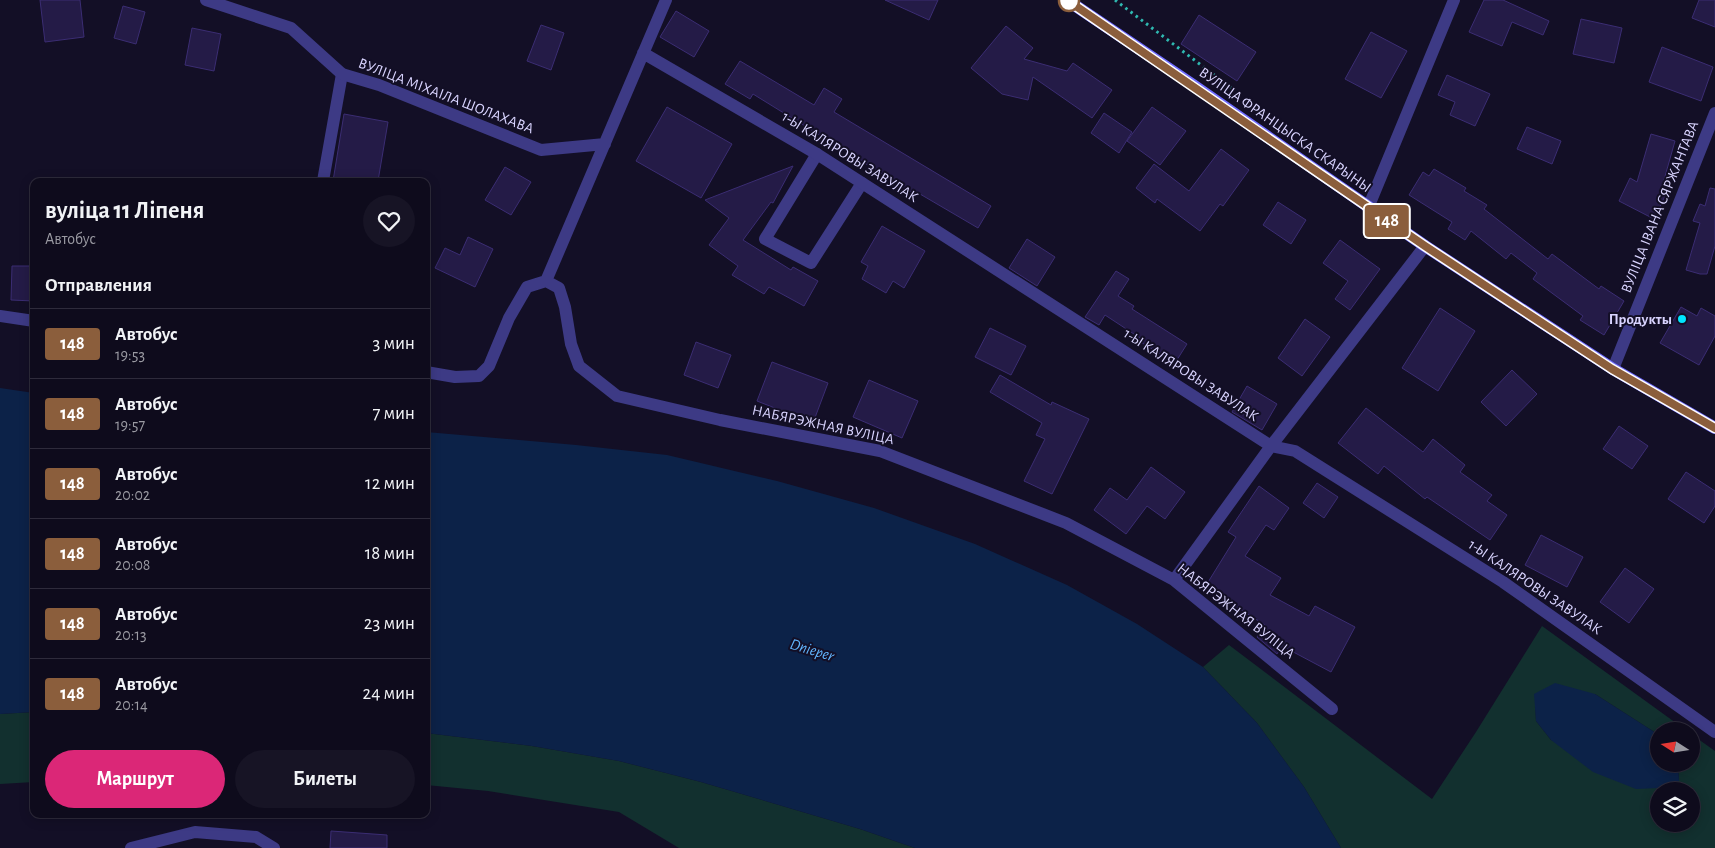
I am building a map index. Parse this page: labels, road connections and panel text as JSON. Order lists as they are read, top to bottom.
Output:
{
  "streets": {
    "main road": ["ВУЛІЦА ФРАНЦЫСКА СКАРЫНЫ"],
    "street": [
      "ВУЛІЦА МІХАІЛА ШОЛАХАВА",
      "1-Ы КАЛЯРОВЫ ЗАВУЛАК",
      "ВУЛІЦА ІВАНА СЯРЖАНТАВА",
      "НАБЯРЭЖНАЯ ВУЛІЦА"
    ]
  },
  "crossings": [
    ["ВУЛІЦА ФРАНЦЫСКА СКАРЫНЫ", "ВУЛІЦА ІВАНА СЯРЖАНТАВА"]
  ],
  "water": ["Dnieper"],
  "places": ["Продукты"],
  "lines": ["bus line 148"],
  "north": "left",
  "page": {
    "on_map": "148",
    "heading": [
      ["вуліца 11 Ліпеня", "Автобус"],
      "Отправления"
    ],
    "list": [
      {
        "mark": "148",
        "name": "Автобус",
        "note": "19:53",
        "value": "3 мин"
      },
      {
        "mark": "148",
        "name": "Автобус",
        "note": "19:57",
        "value": "7 мин"
      },
      {
        "mark": "148",
        "name": "Автобус",
        "note": "20:02",
        "value": "12 мин"
      },
      {
        "mark": "148",
        "name": "Автобус",
        "note": "20:08",
        "value": "18 мин"
      },
      {
        "mark": "148",
        "name": "Автобус",
        "note": "20:13",
        "value": "23 мин"
      },
      {
        "mark": "148",
        "name": "Автобус",
        "note": "20:14",
        "value": "24 мин"
      }
    ],
    "buttons": ["Маршрут", "Билеты"]
  }
}
